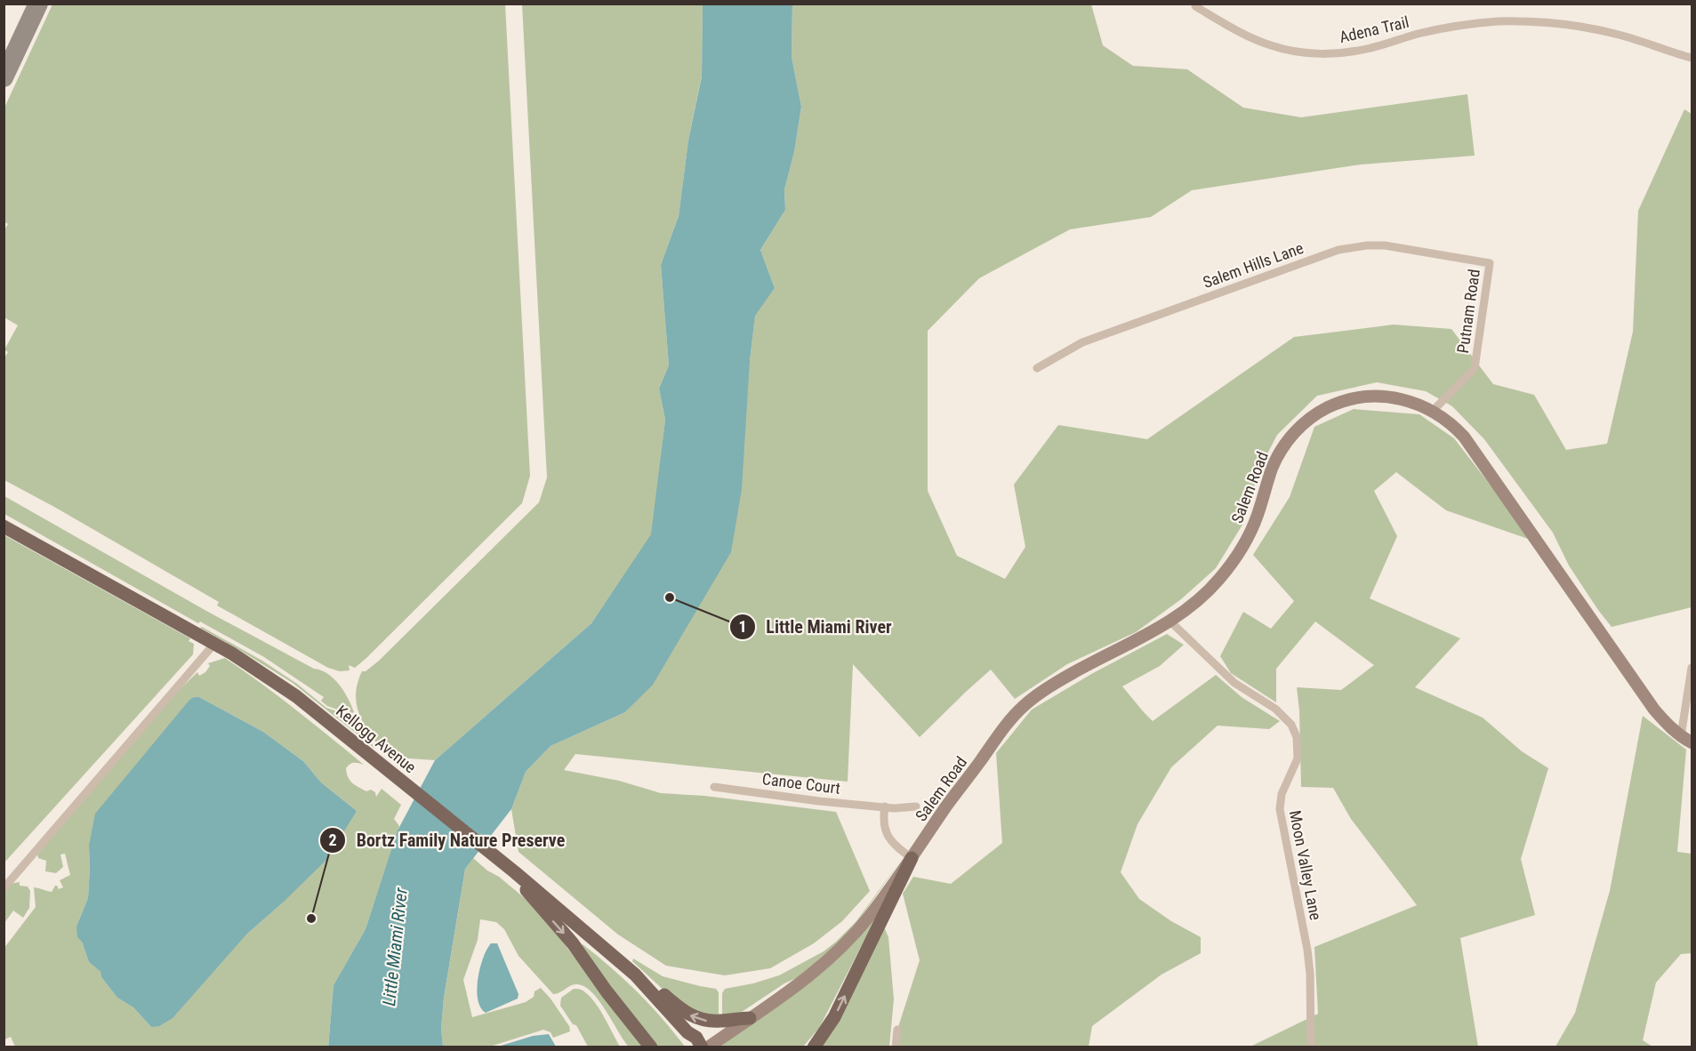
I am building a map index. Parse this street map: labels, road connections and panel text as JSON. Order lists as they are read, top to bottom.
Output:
{
  "streets": {
    "main road": ["Kellogg Avenue"],
    "street": [
      "Adena Trail",
      "Salem Hills Lane",
      "Putnam Road",
      "Salem Road",
      "Canoe Court",
      "Moon Valley Lane"
    ]
  },
  "crossings": [
    ["Salem Hills Lane", "Putnam Road"],
    ["Putnam Road", "Salem Road"],
    ["Salem Road", "Moon Valley Lane"]
  ],
  "water": ["Little Miami River"],
  "places": ["Little Miami River", "Bortz Family Nature Preserve"]
}
